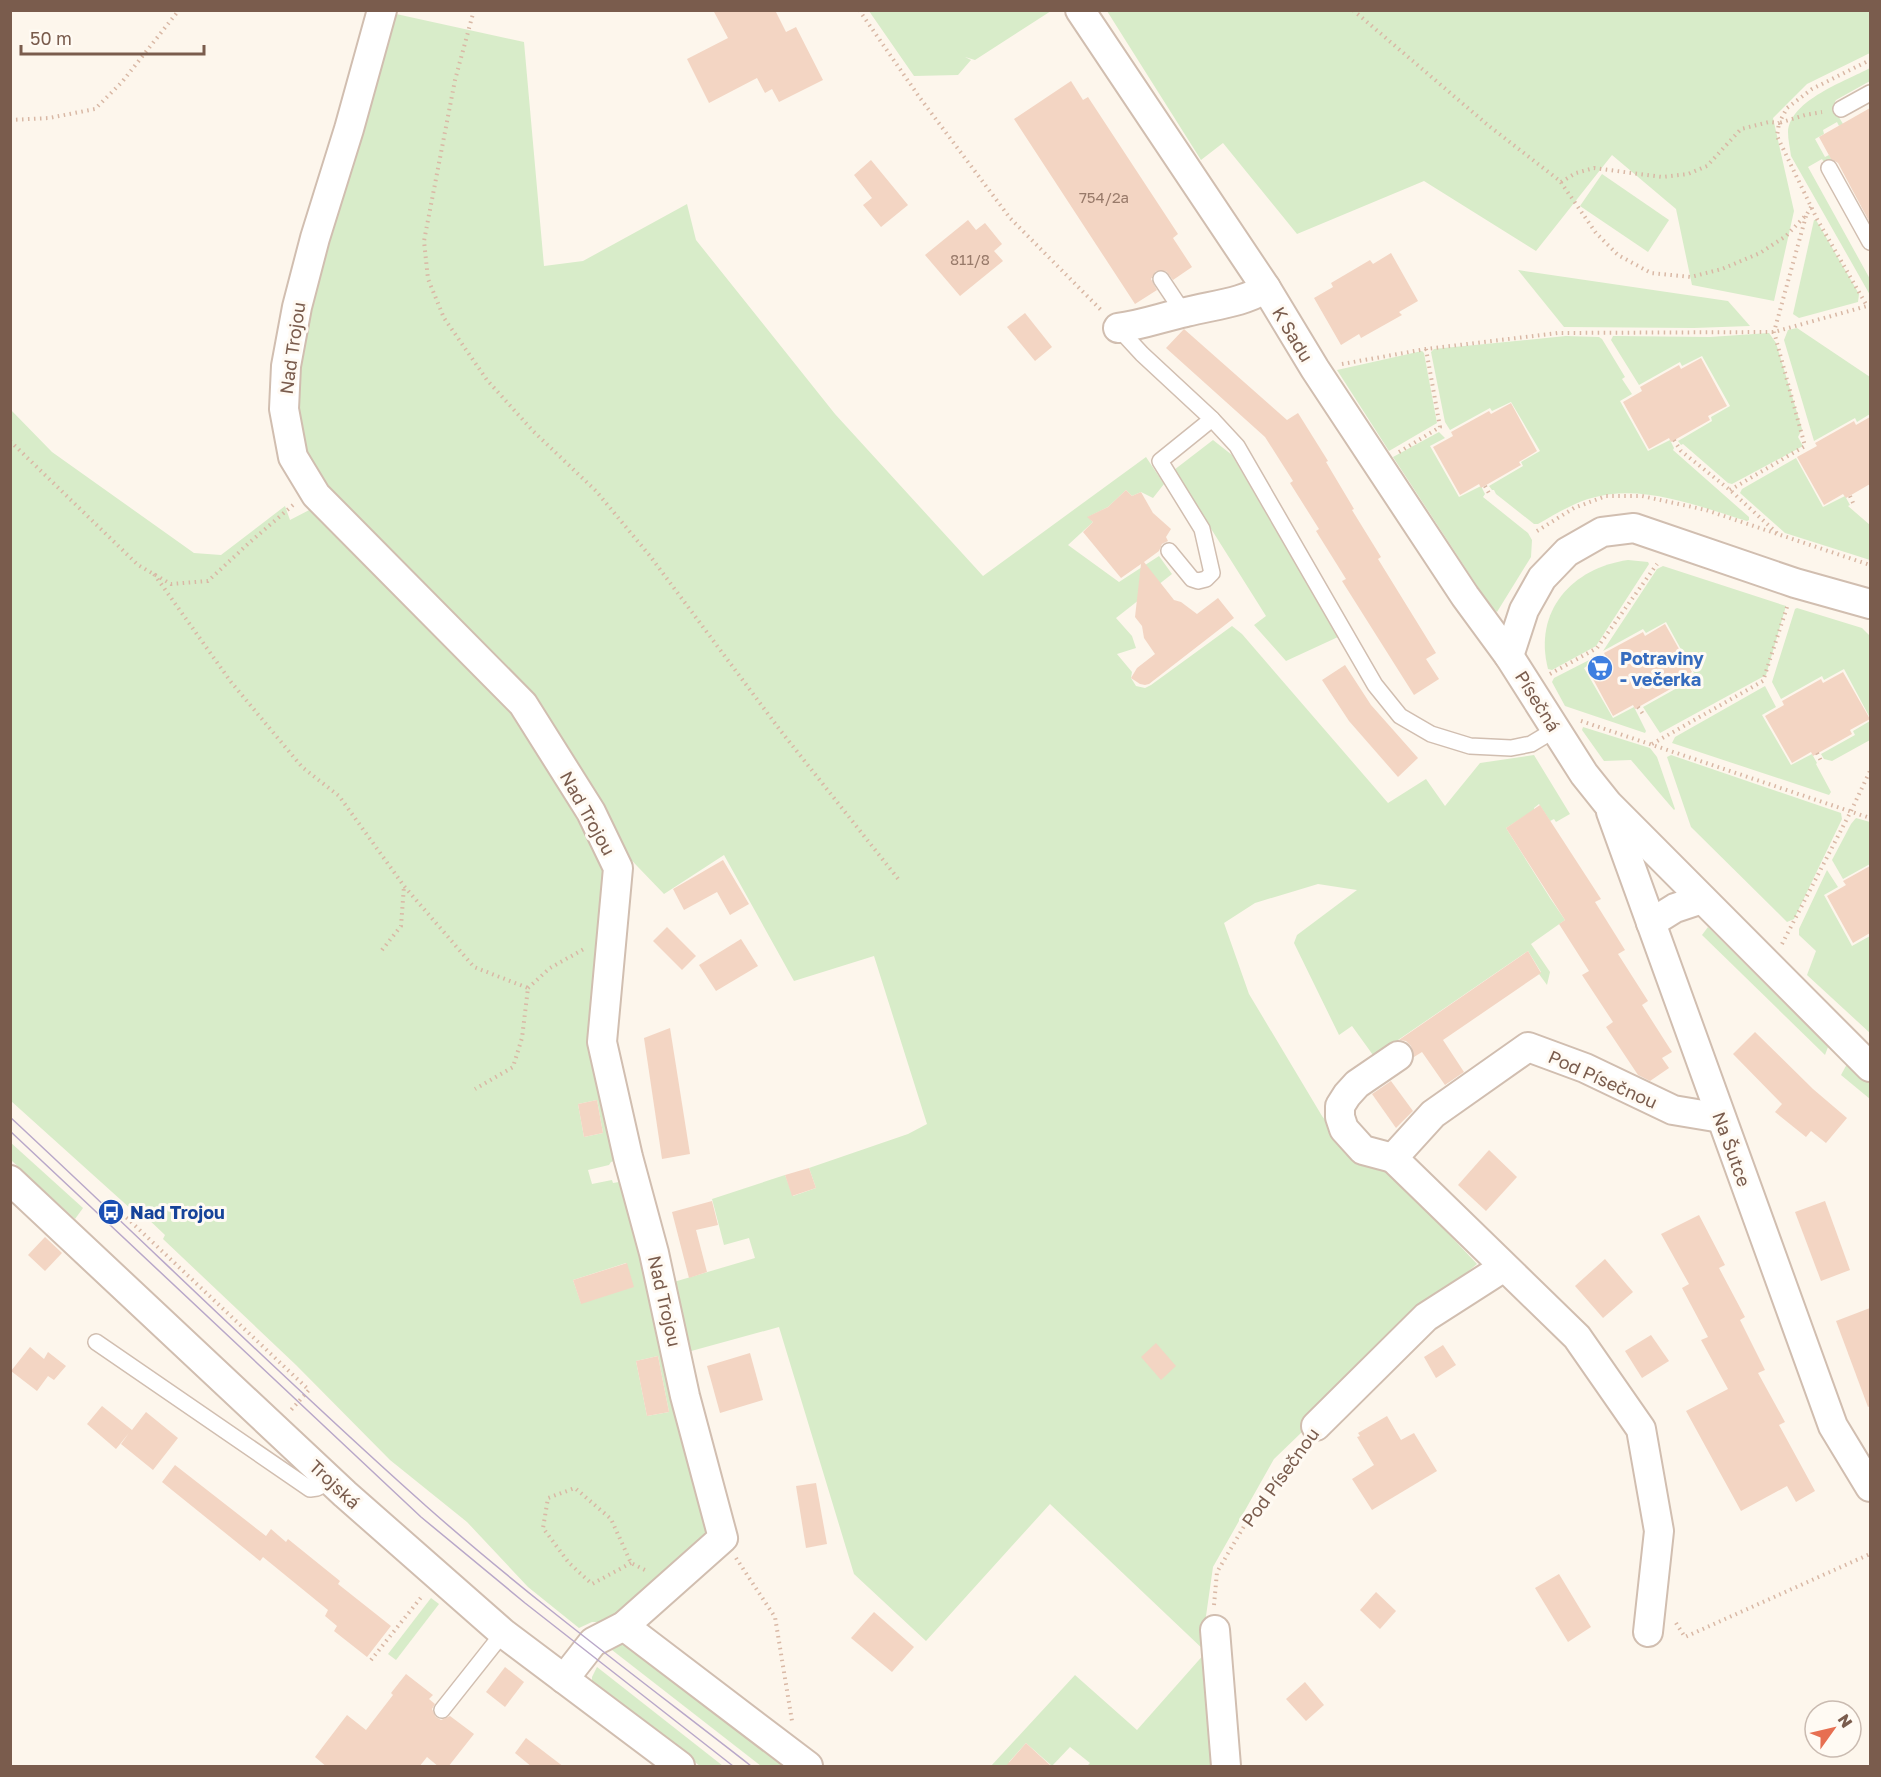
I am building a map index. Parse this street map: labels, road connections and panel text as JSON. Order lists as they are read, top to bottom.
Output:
{
  "streets": {
    "street": [
      "K Sadu",
      "Nad Trojou",
      "Písečná",
      "Pod Písečnou",
      "Na Šutce",
      "Trojská"
    ]
  },
  "crossings": [
    ["K Sadu", "Písečná"],
    ["Písečná", "Na Šutce"],
    ["Pod Písečnou", "Na Šutce"]
  ],
  "places": {
    "supermarket": ["Potraviny - večerka"],
    "bus stop": ["Nad Trojou"]
  },
  "house_numbers": ["754/2a", "811/8"],
  "scale_bar": "50 m",
  "north": "top right"
}
